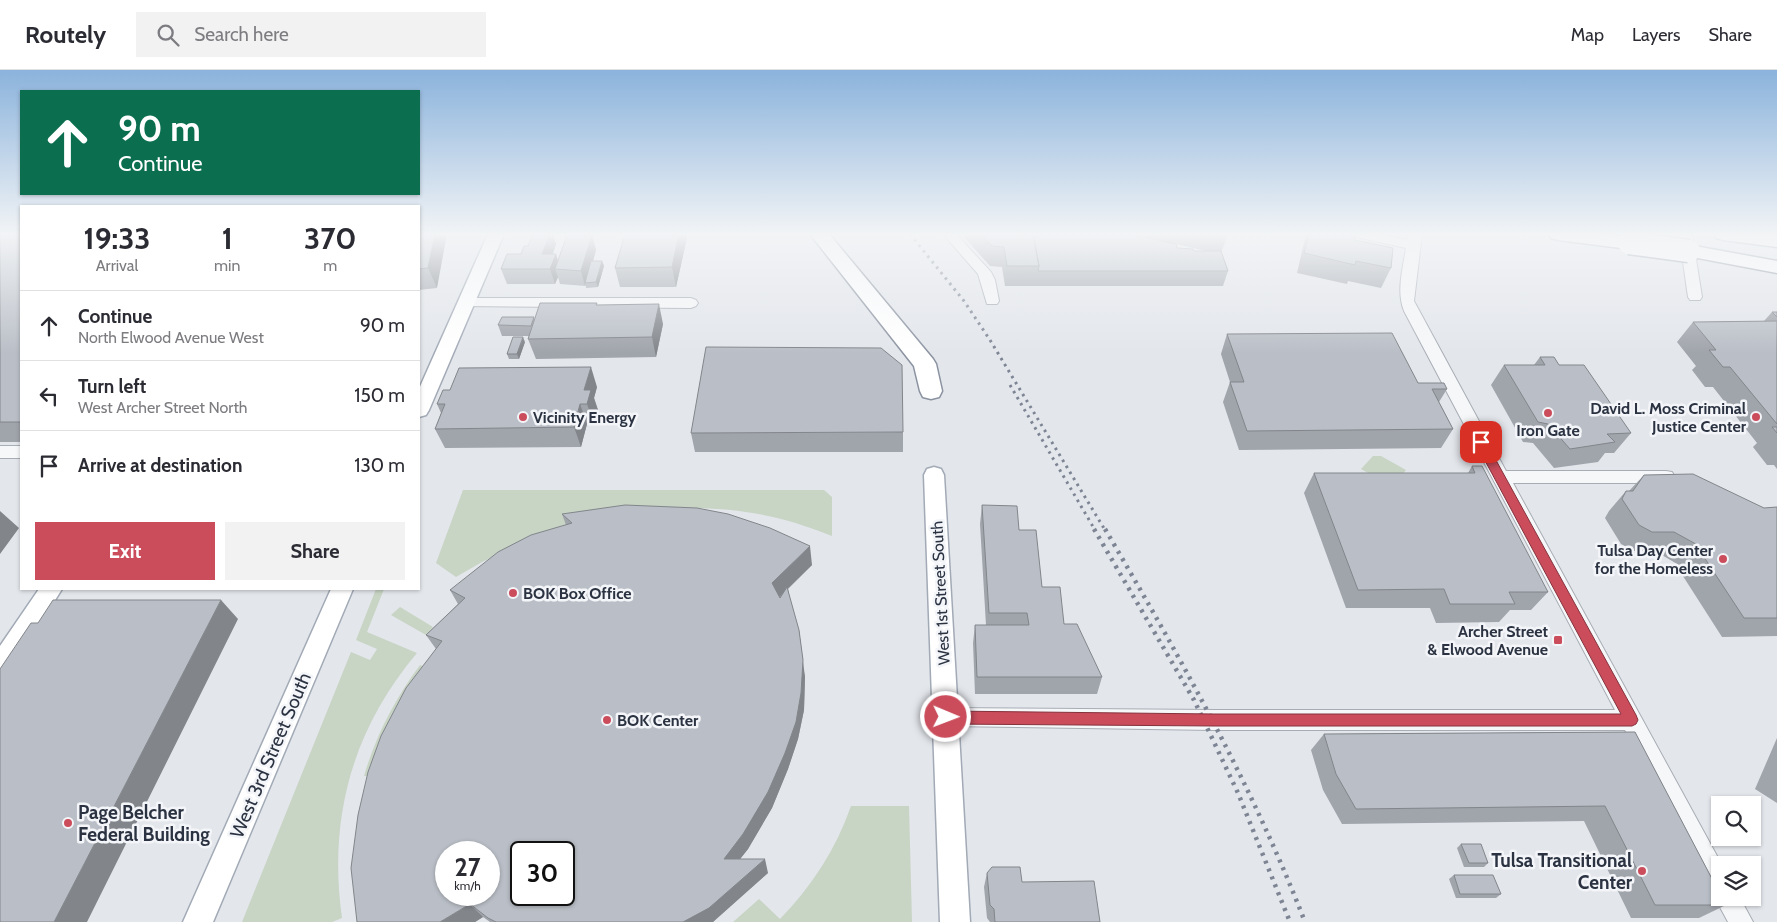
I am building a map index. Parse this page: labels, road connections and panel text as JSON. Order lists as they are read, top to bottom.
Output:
{
  "streets": {
    "main road": ["West 1st Street South", "West 3rd Street South"]
  },
  "places": {
    "other": [
      "Iron Gate",
      "Vicinity Energy",
      "David L. Moss Criminal Justice Center",
      "Tulsa Day Center for the Homeless",
      "BOK Box Office",
      "BOK Center",
      "Page Belcher Federal Building",
      "Tulsa Transitional Center"
    ],
    "transit": ["Archer Street & Elwood Avenue"]
  },
  "page": {
    "header": "Routely",
    "search": "Search here",
    "nav": ["Map", "Layers", "Share"],
    "turn": ["90 m", "Continue"],
    "eta": [
      "19:33",
      "Arrival",
      "1",
      "min",
      "370",
      "m"
    ],
    "list": [
      {
        "name": "Continue",
        "note": "North Elwood Avenue West",
        "value": "90 m"
      },
      {
        "name": "Turn left",
        "note": "West Archer Street North",
        "value": "150 m"
      },
      {
        "name": "Arrive at destination",
        "value": "130 m"
      }
    ],
    "buttons": ["Exit", "Share"],
    "speed": "27 km/h",
    "limit": "30"
  }
}
